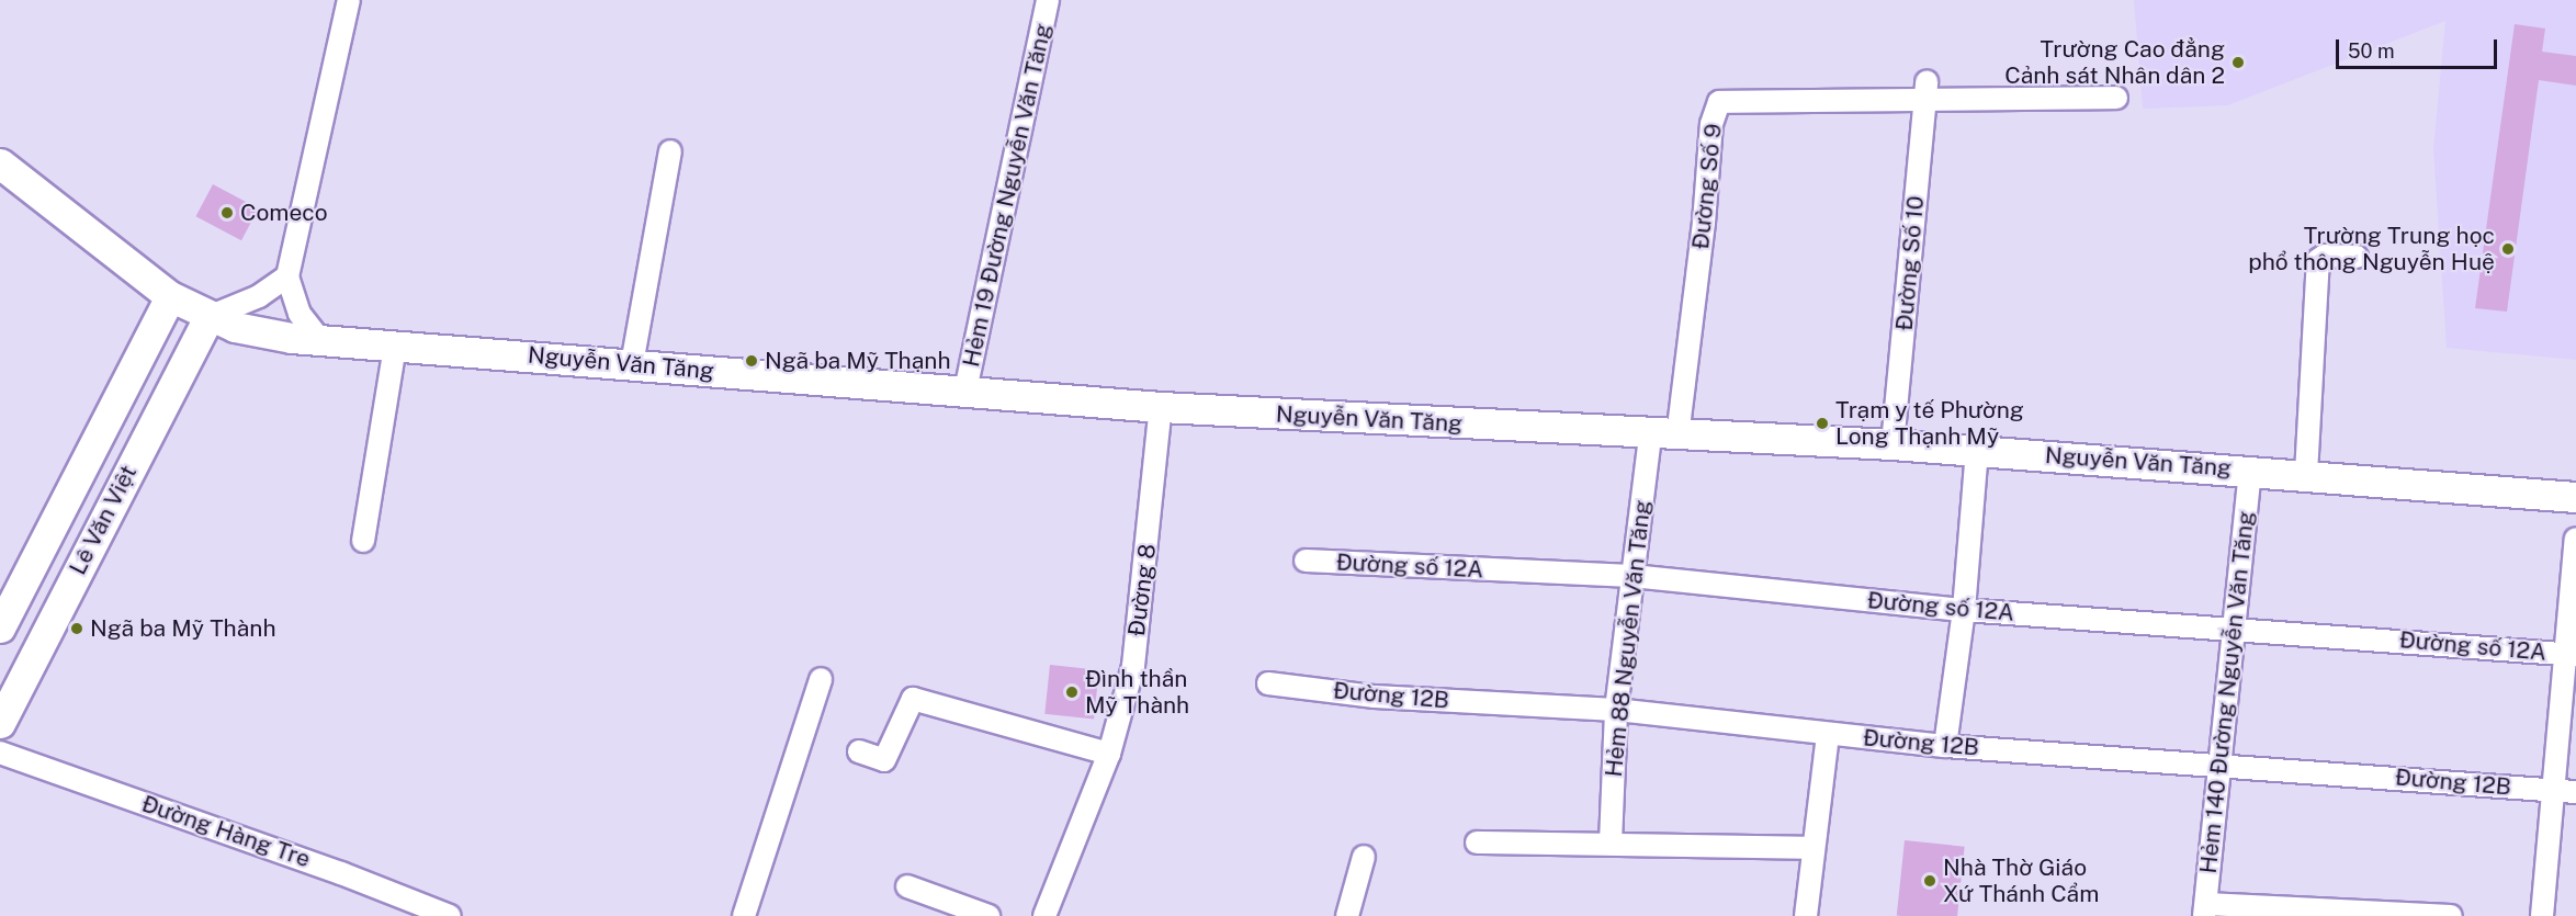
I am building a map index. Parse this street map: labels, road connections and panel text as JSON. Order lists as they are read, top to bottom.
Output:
{
  "streets": {
    "main road": ["Nguyễn Văn Tăng", "Lê Văn Việt"],
    "street": [
      "Đường Số 9",
      "Hẻm 19 Đường Nguyễn Văn Tăng",
      "Đường Số 10",
      "Đường số 12A",
      "Đường 8",
      "Hẻm 88 Nguyễn Văn Tăng",
      "Hẻm 140 Đường Nguyễn Văn Tăng",
      "Đường 12B",
      "Đường Hàng Tre"
    ]
  },
  "crossings": [
    ["Đường Số 9", "Đường Số 10"],
    ["Đường Số 9", "Nguyễn Văn Tăng"],
    ["Đường Số 9", "Hẻm 88 Nguyễn Văn Tăng"],
    ["Hẻm 19 Đường Nguyễn Văn Tăng", "Nguyễn Văn Tăng"],
    ["Đường Số 10", "Nguyễn Văn Tăng"],
    ["Nguyễn Văn Tăng", "Lê Văn Việt"],
    ["Nguyễn Văn Tăng", "Đường 8"],
    ["Nguyễn Văn Tăng", "Hẻm 88 Nguyễn Văn Tăng"],
    ["Nguyễn Văn Tăng", "Hẻm 140 Đường Nguyễn Văn Tăng"],
    ["Đường số 12A", "Hẻm 88 Nguyễn Văn Tăng"],
    ["Đường số 12A", "Hẻm 140 Đường Nguyễn Văn Tăng"],
    ["Hẻm 88 Nguyễn Văn Tăng", "Đường 12B"],
    ["Hẻm 140 Đường Nguyễn Văn Tăng", "Đường 12B"]
  ],
  "places": [
    "Trường Cao đẳng Cảnh sát Nhân dân 2",
    "Comeco",
    "Trường Trung học phổ thông Nguyễn Huệ",
    "Ngã ba Mỹ Thạnh",
    "Trạm y tế Phường Long Thạnh Mỹ",
    "Ngã ba Mỹ Thành",
    "Đình thần Mỹ Thành",
    "Nhà Thờ Giáo Xứ Thánh Cẩm"
  ],
  "scale_bar": "50 m"
}
